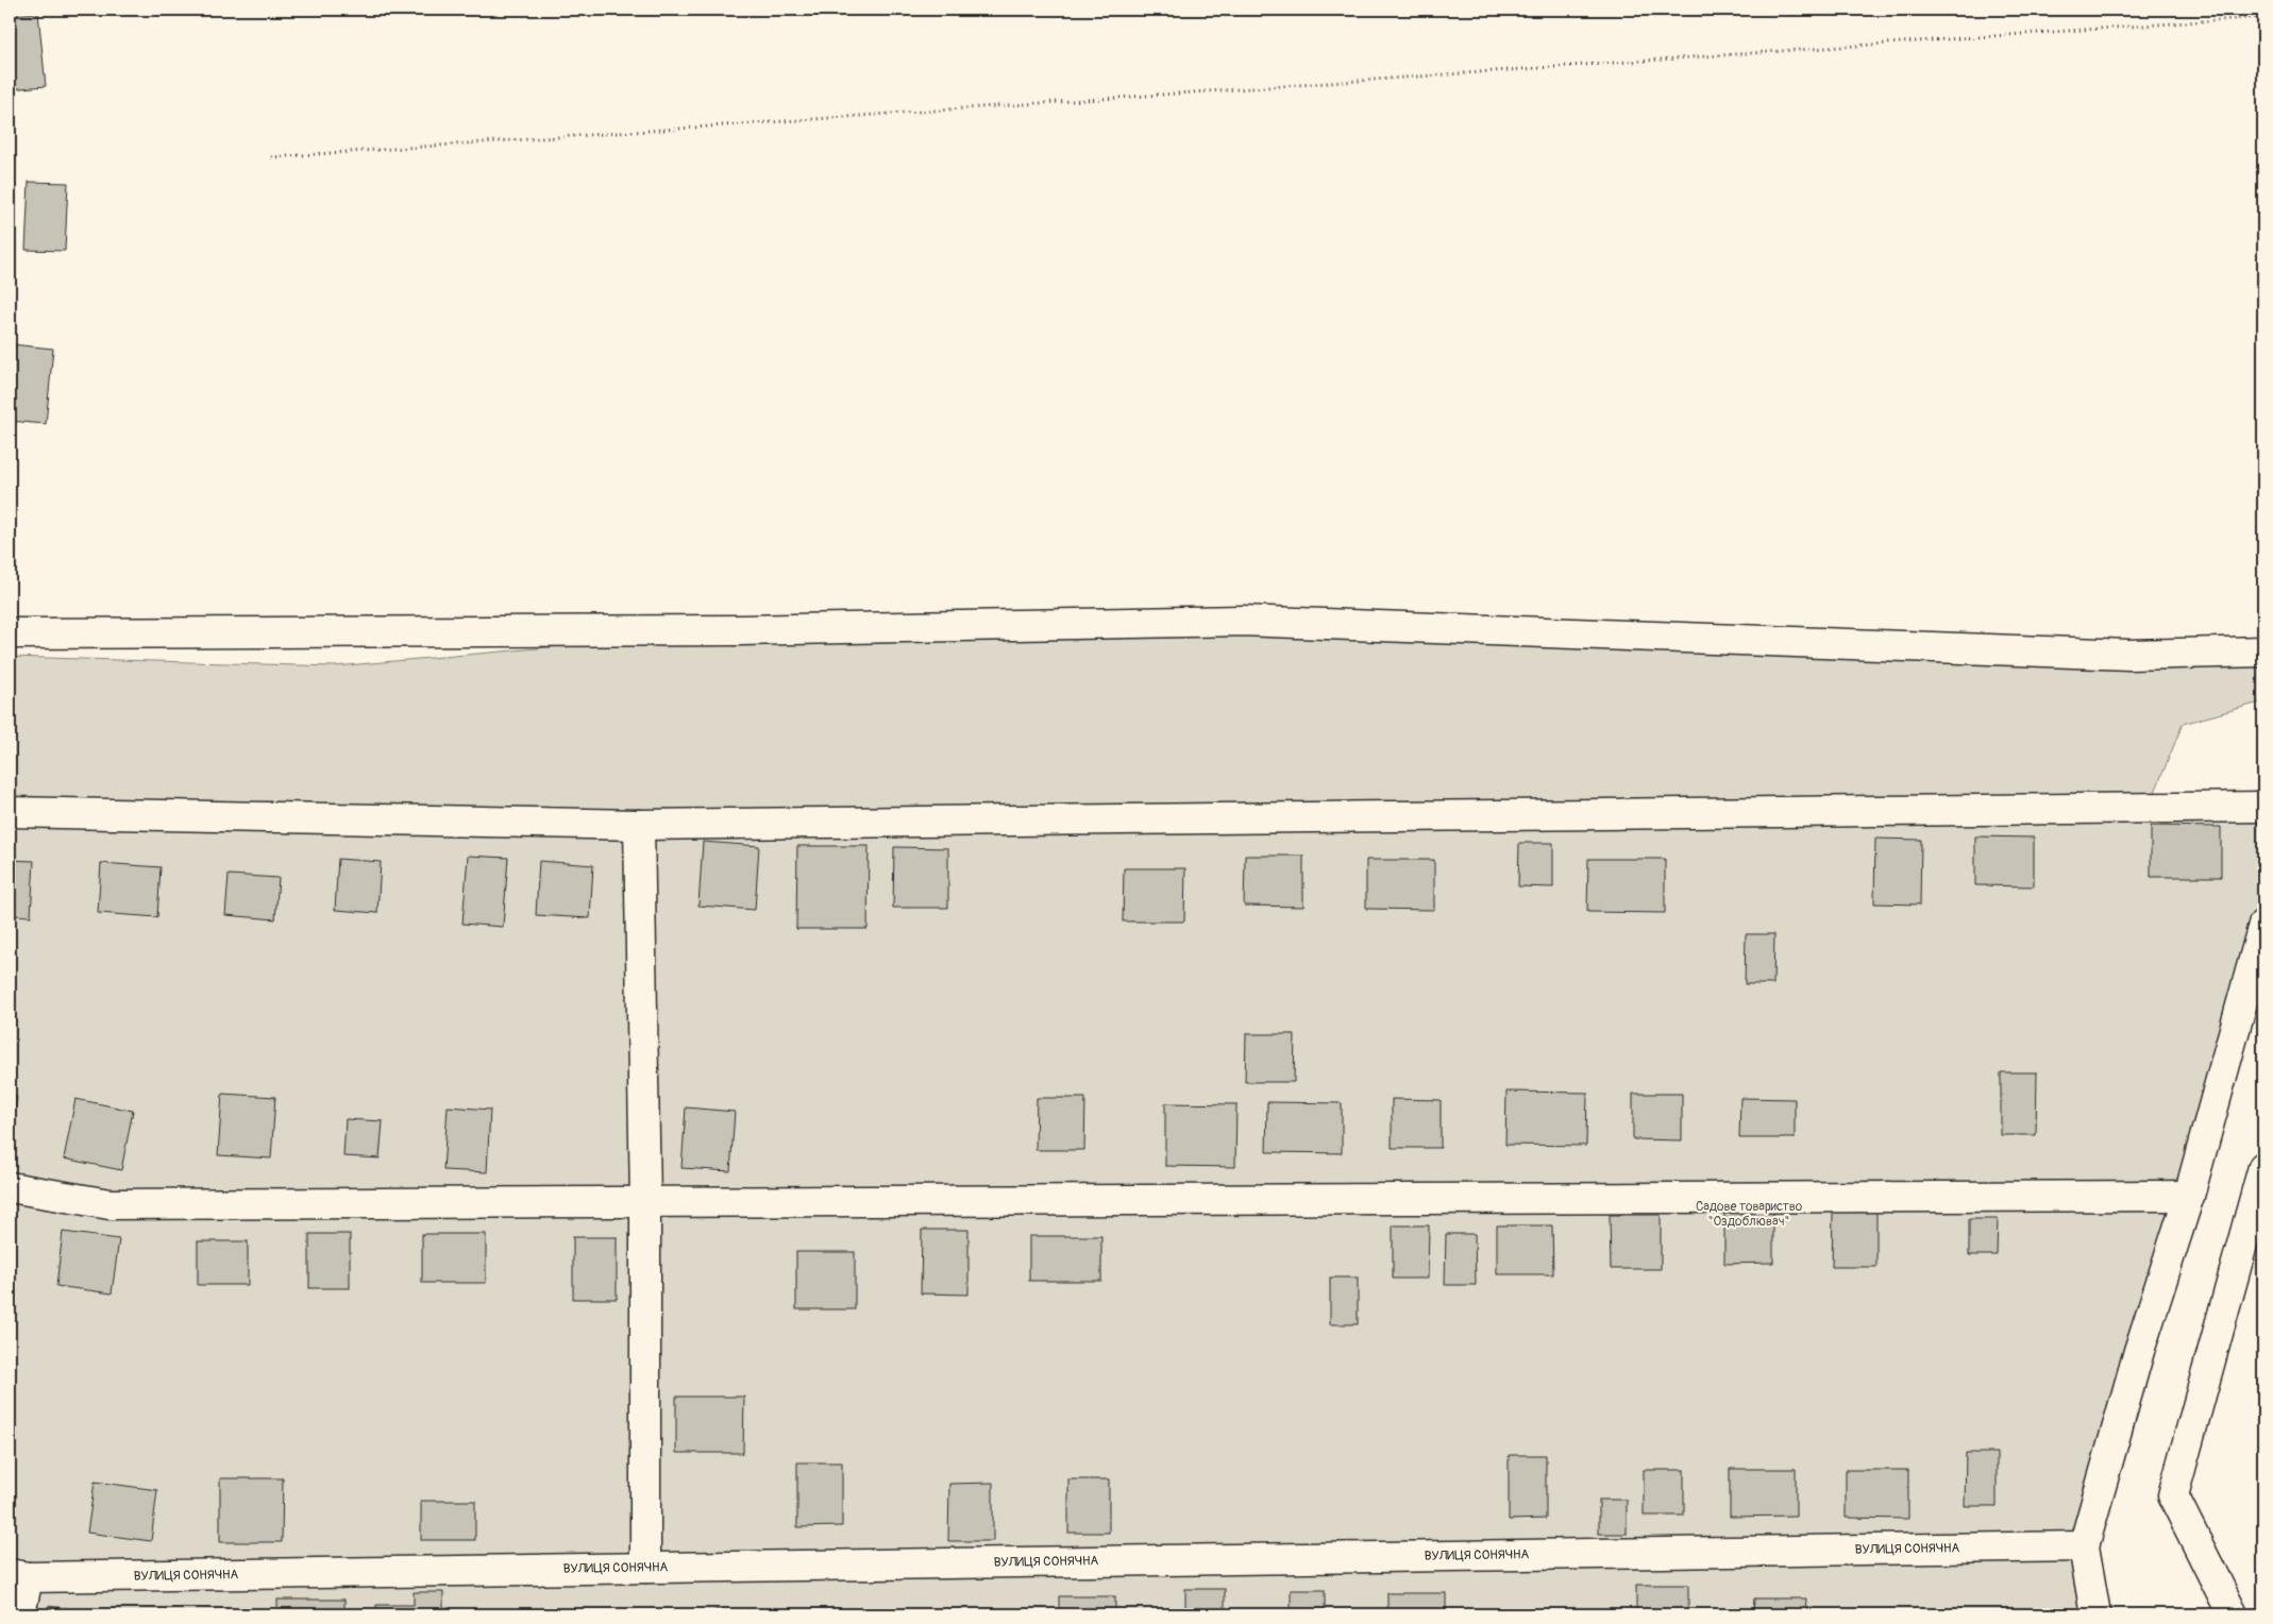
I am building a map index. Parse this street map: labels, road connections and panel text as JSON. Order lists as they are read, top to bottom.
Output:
{
  "streets": {
    "street": ["ВУЛИЦЯ СОНЯЧНА"]
  },
  "parks": ["Садове товариство \"Оздоблювач\""]
}
